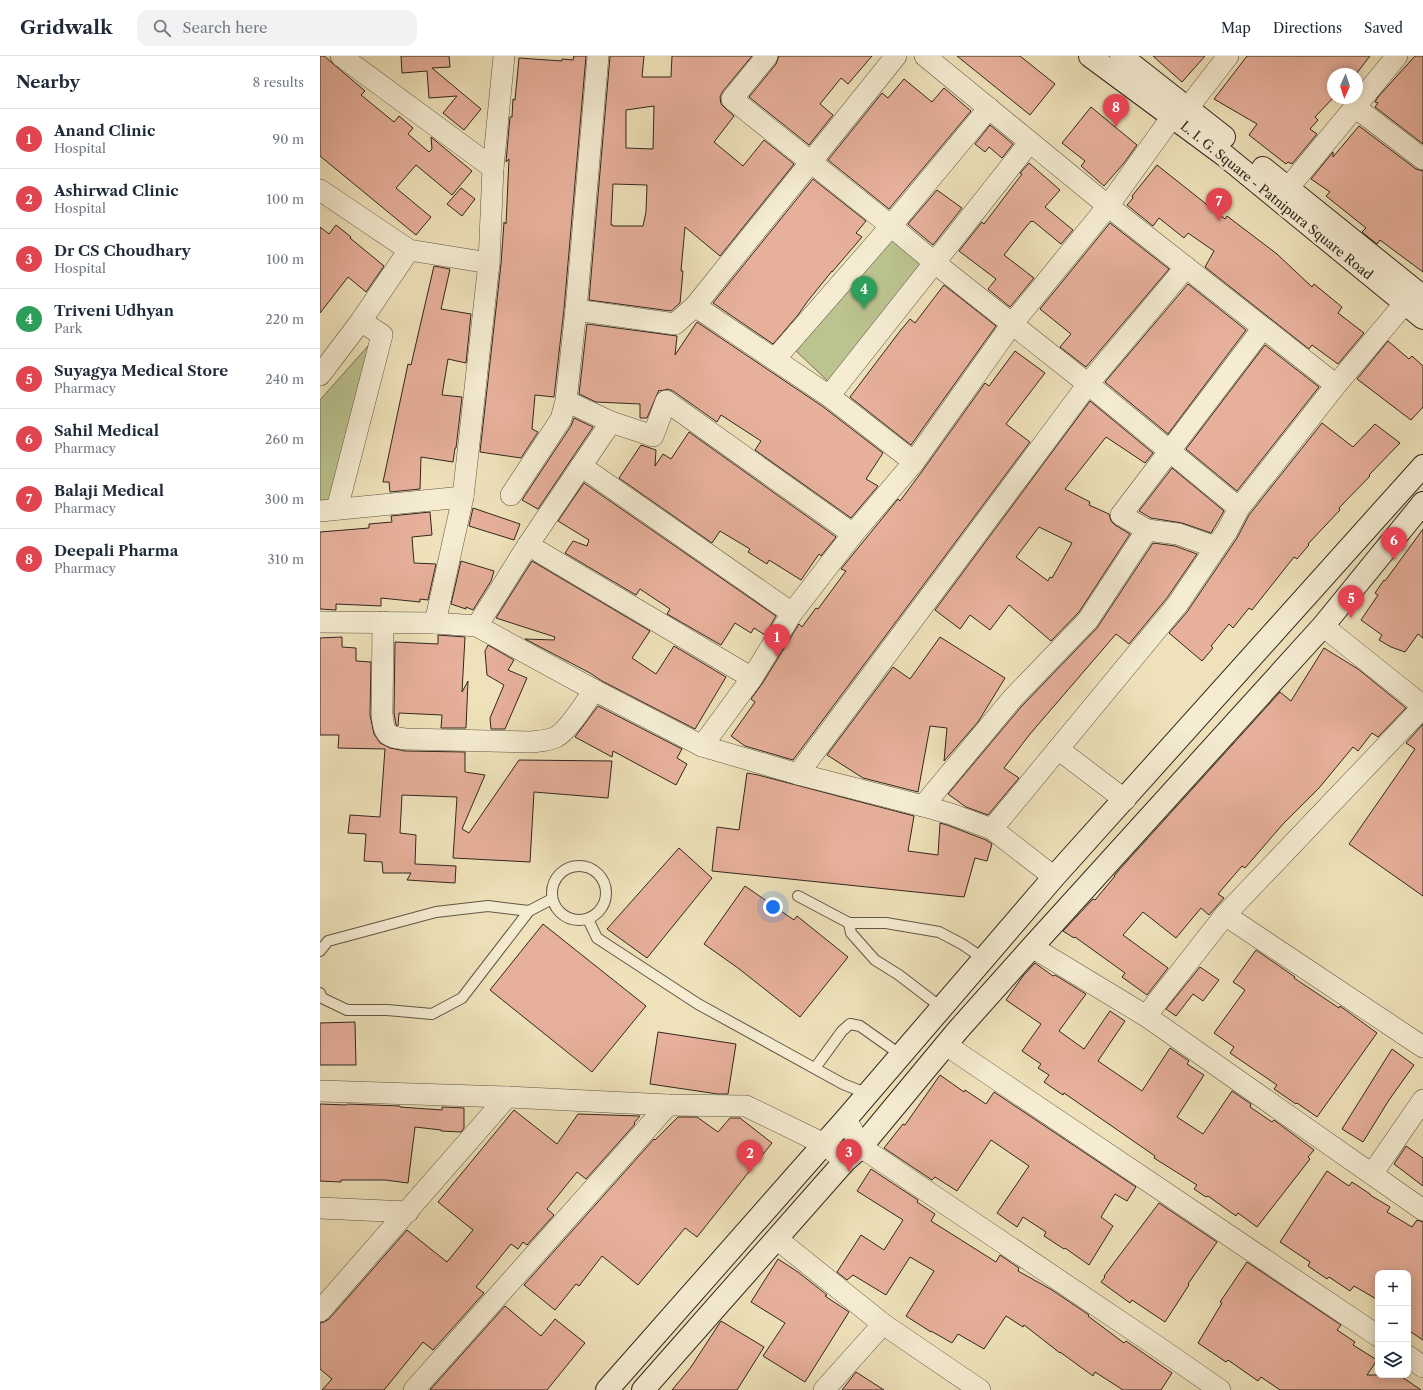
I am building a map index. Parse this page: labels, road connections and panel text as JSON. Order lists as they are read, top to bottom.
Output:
{
  "streets": {
    "main road": ["L. I. G. Square - Patnipura Square Road"]
  },
  "north": "bottom",
  "page": {
    "header": "Gridwalk",
    "search": "Search here",
    "nav": ["Map", "Directions", "Saved"],
    "heading": ["Nearby", "8 results"],
    "pins": [
      "8",
      "7",
      "4",
      "6",
      "5",
      "1",
      "3",
      "2"
    ],
    "list": [
      {
        "mark": "1",
        "name": "Anand Clinic",
        "note": "Hospital",
        "value": "90 m"
      },
      {
        "mark": "2",
        "name": "Ashirwad Clinic",
        "note": "Hospital",
        "value": "100 m"
      },
      {
        "mark": "3",
        "name": "Dr CS Choudhary",
        "note": "Hospital",
        "value": "100 m"
      },
      {
        "mark": "4",
        "name": "Triveni Udhyan",
        "note": "Park",
        "value": "220 m"
      },
      {
        "mark": "5",
        "name": "Suyagya Medical Store",
        "note": "Pharmacy",
        "value": "240 m"
      },
      {
        "mark": "6",
        "name": "Sahil Medical",
        "note": "Pharmacy",
        "value": "260 m"
      },
      {
        "mark": "7",
        "name": "Balaji Medical",
        "note": "Pharmacy",
        "value": "300 m"
      },
      {
        "mark": "8",
        "name": "Deepali Pharma",
        "note": "Pharmacy",
        "value": "310 m"
      }
    ],
    "map_buttons": ["+", "−"]
  }
}
